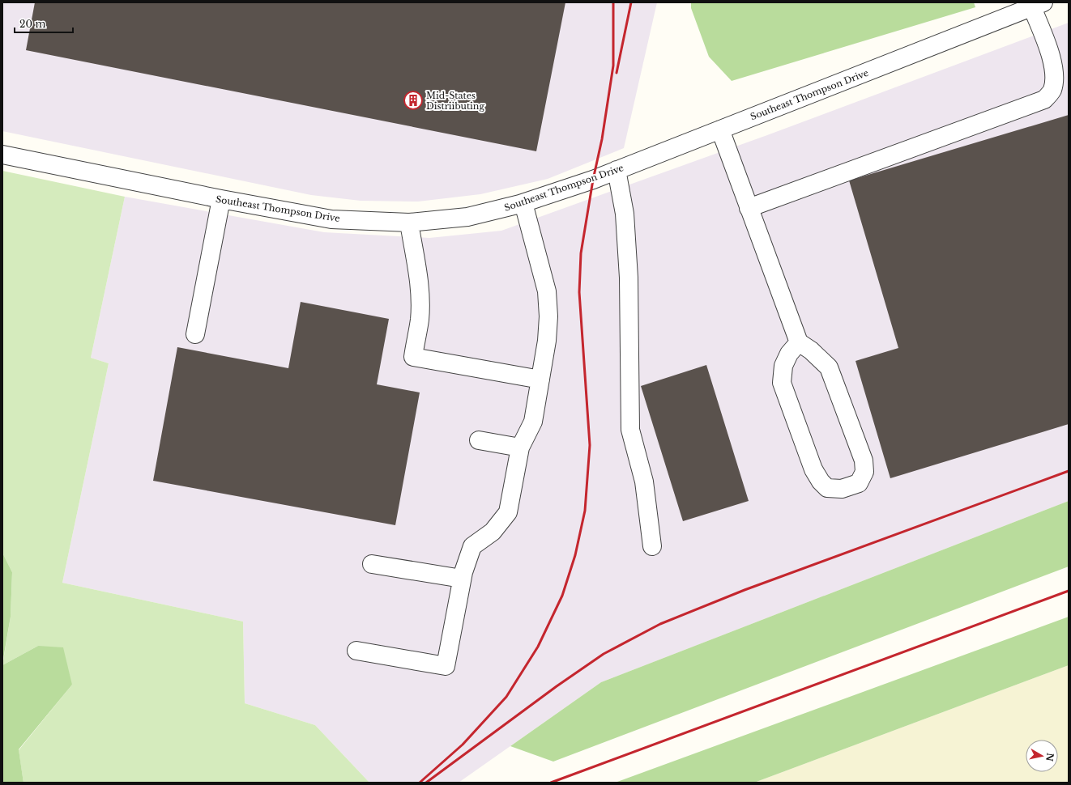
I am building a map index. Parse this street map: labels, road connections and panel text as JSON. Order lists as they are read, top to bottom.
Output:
{
  "streets": {
    "street": ["Southeast Thompson Drive"]
  },
  "places": {
    "building": ["Mid-States Distriibuting"]
  },
  "scale_bar": "20 m",
  "north": "right"
}
